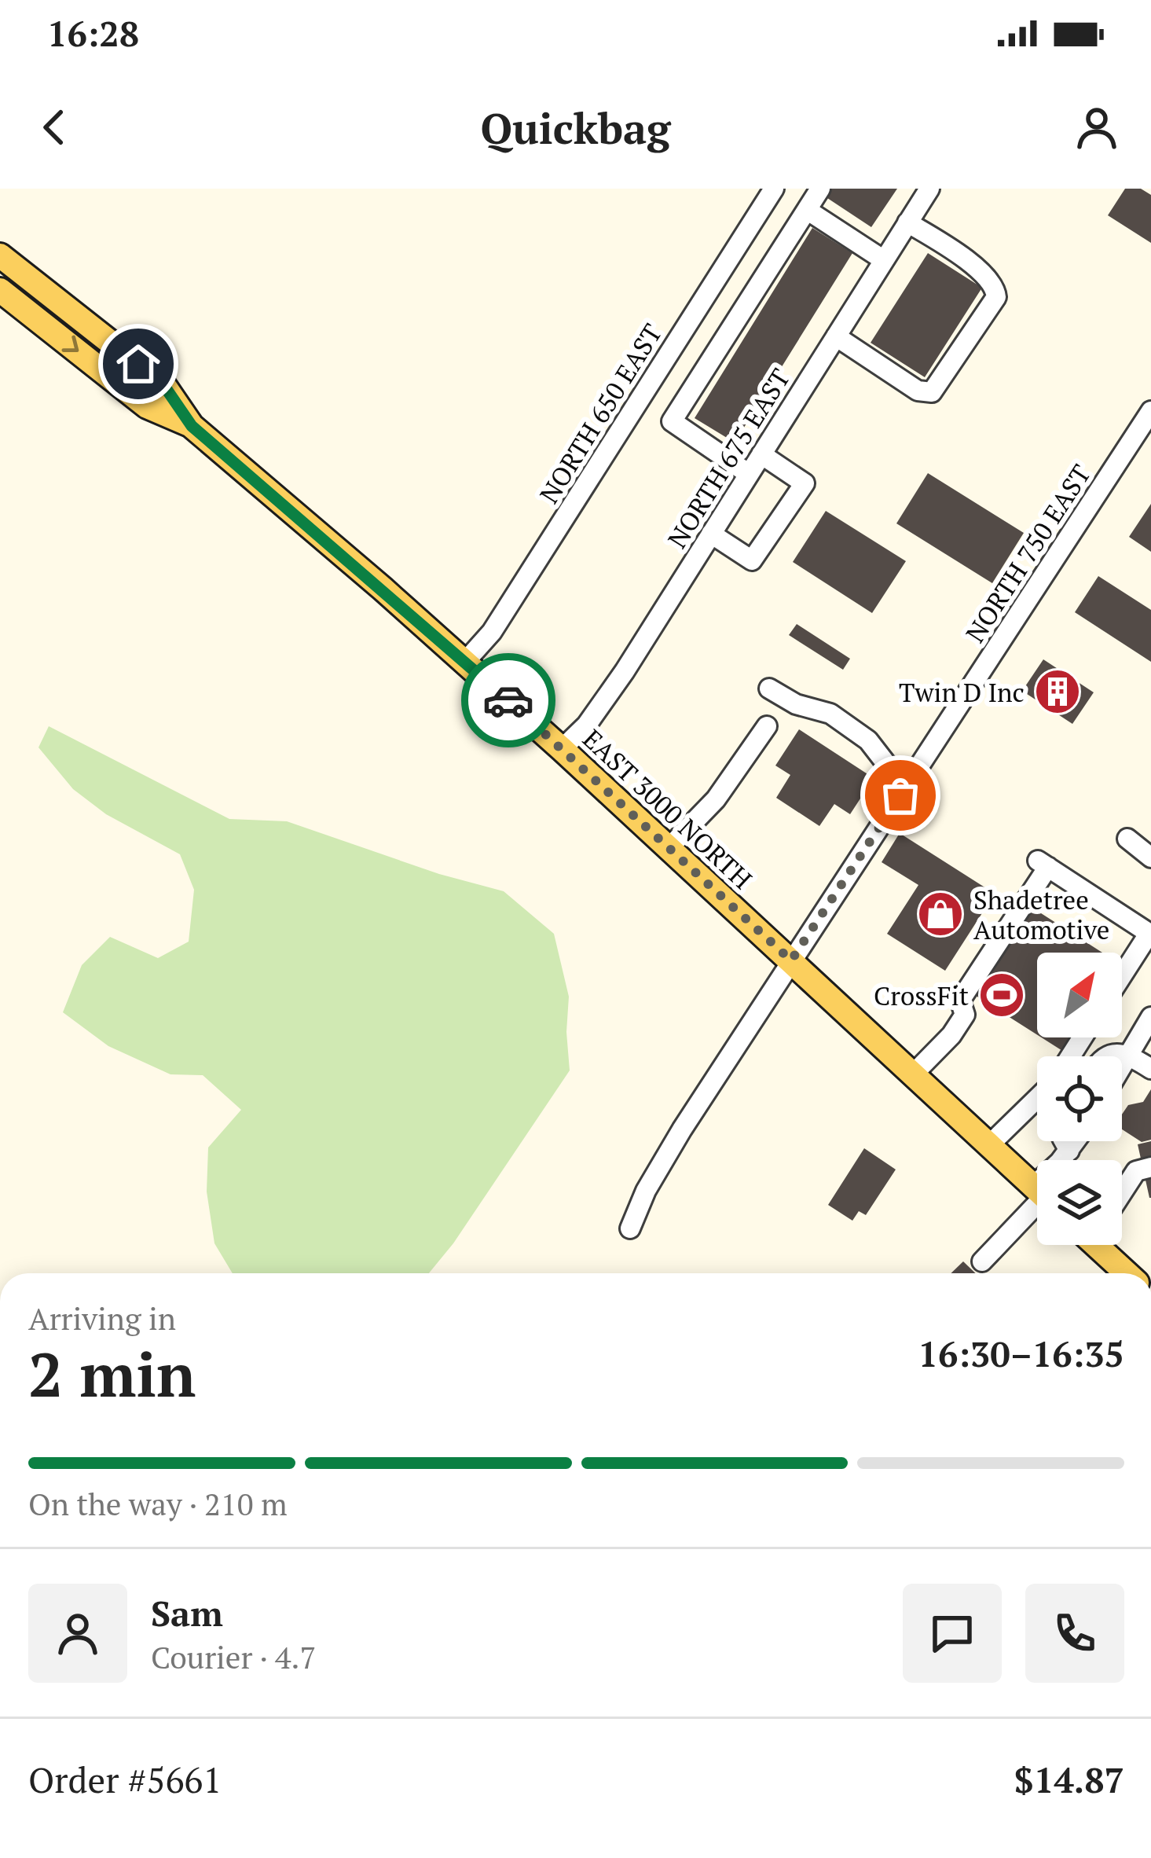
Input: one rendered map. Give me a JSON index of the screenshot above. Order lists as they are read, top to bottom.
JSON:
{
  "streets": {
    "main road": ["EAST 3000 NORTH"],
    "street": ["NORTH 650 EAST", "NORTH 675 EAST", "NORTH 750 EAST"]
  },
  "crossings": [
    ["NORTH 650 EAST", "EAST 3000 NORTH"],
    ["NORTH 675 EAST", "EAST 3000 NORTH"],
    ["NORTH 750 EAST", "EAST 3000 NORTH"]
  ],
  "places": {
    "building": ["Twin D Inc"],
    "shop": ["Shadetree Automotive"],
    "sports": ["CrossFit"]
  },
  "north": "top right",
  "page": {
    "status": "16:28",
    "header": "Quickbag",
    "heading": ["2 min", "Arriving in", "16:30–16:35"],
    "panel": [
      "Sam",
      "Courier · 4.7",
      "Order #5661",
      "$14.87"
    ],
    "bar": "On the way · 210 m"
  }
}
